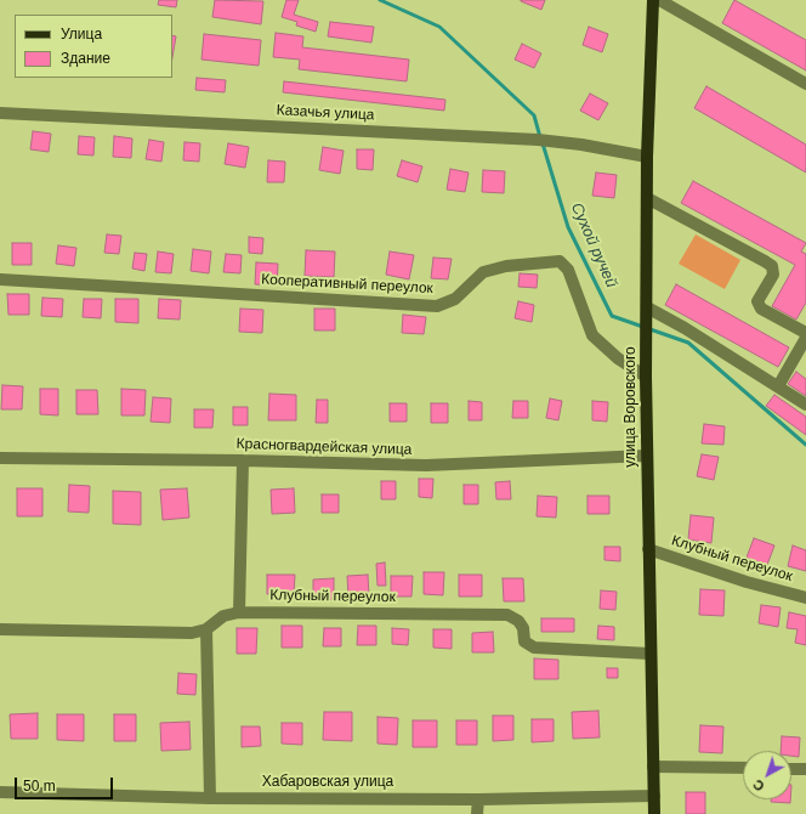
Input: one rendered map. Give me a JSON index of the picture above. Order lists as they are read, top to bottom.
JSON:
{
  "streets": {
    "main road": ["улица Воровского"],
    "street": [
      "Казачья улица",
      "Кооперативный переулок",
      "Красногвардейская улица",
      "Клубный переулок",
      "Хабаровская улица"
    ]
  },
  "crossings": [
    ["Казачья улица", "улица Воровского"],
    ["Кооперативный переулок", "улица Воровского"],
    ["улица Воровского", "Красногвардейская улица"],
    ["улица Воровского", "Клубный переулок"],
    ["улица Воровского", "Хабаровская улица"]
  ],
  "water": ["Сухой ручей"],
  "legend": ["Улица", "Здание"],
  "scale_bar": "50 m",
  "north": "bottom left"
}
